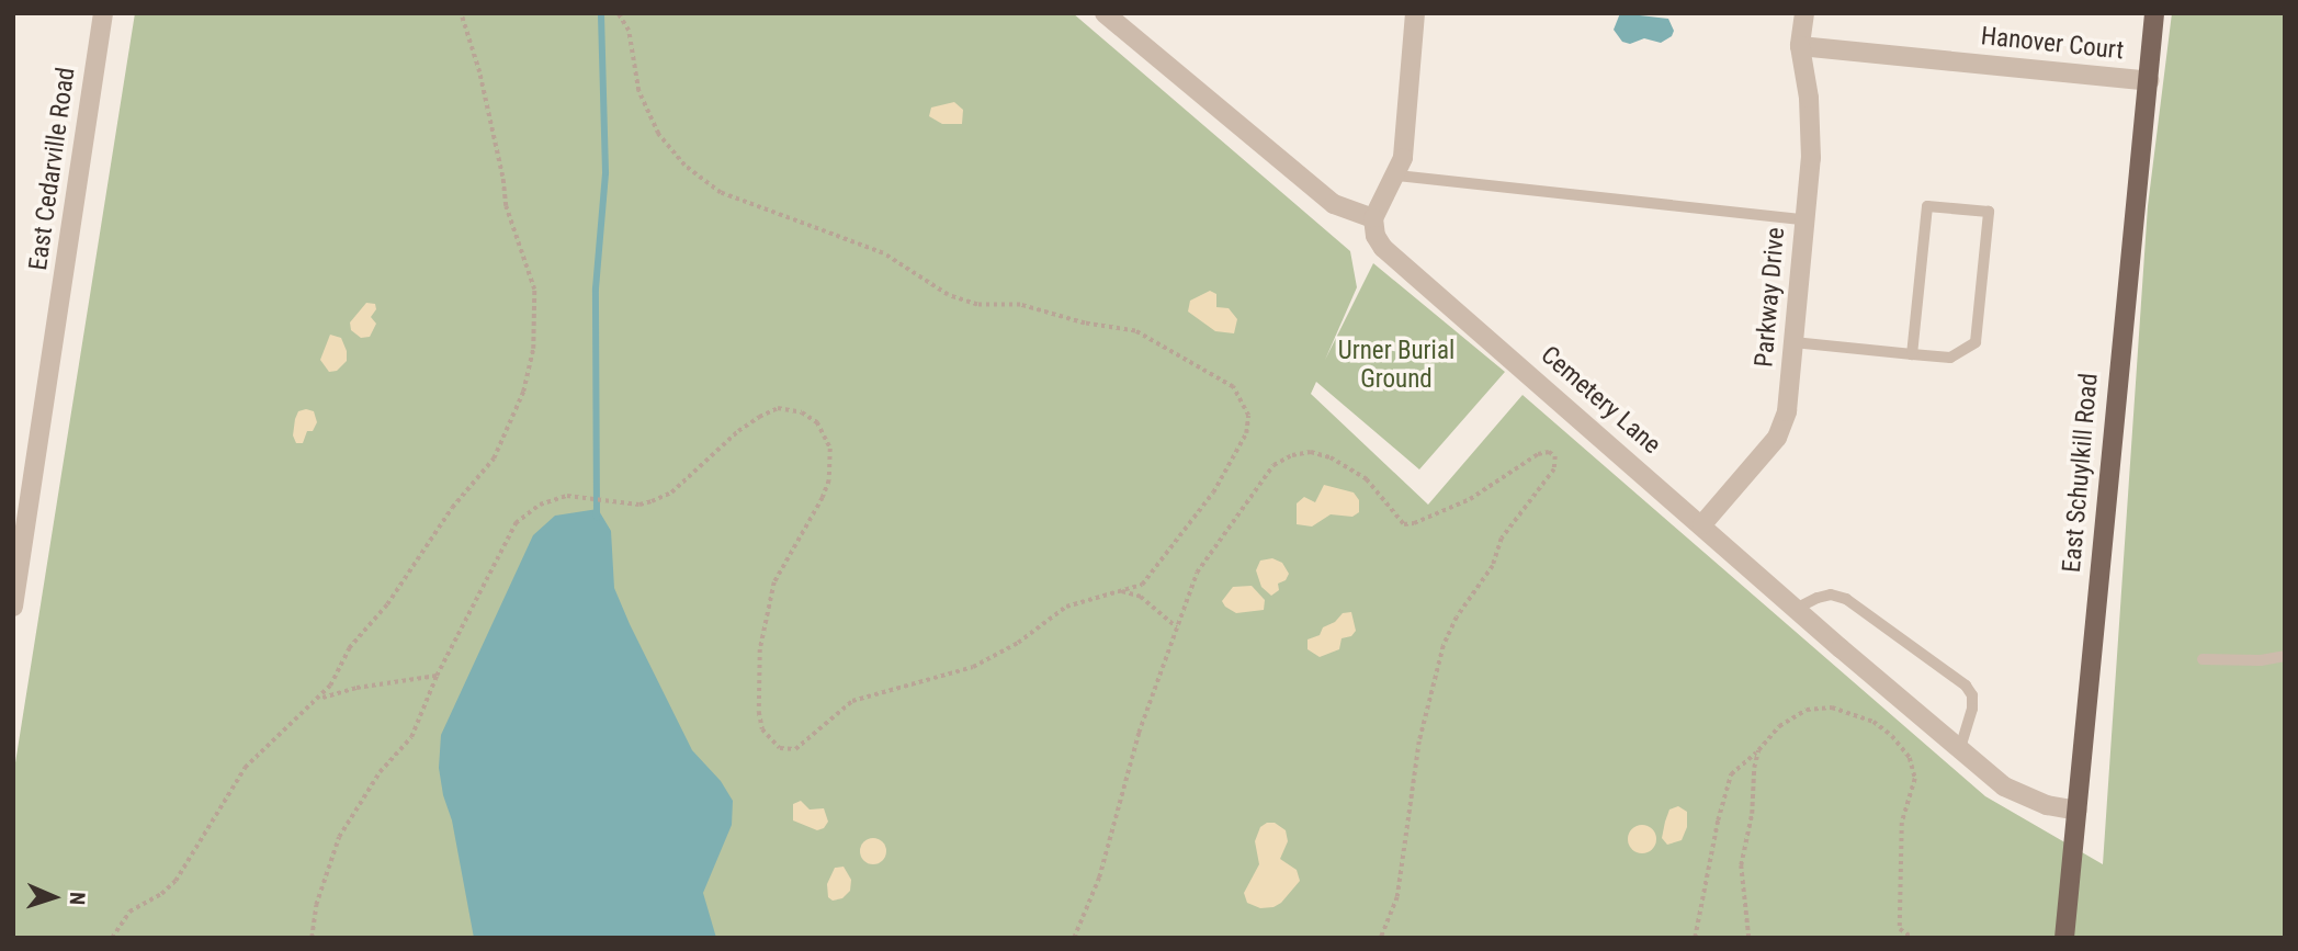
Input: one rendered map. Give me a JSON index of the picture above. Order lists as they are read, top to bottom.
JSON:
{
  "streets": {
    "main road": ["East Schuylkill Road"],
    "street": [
      "Hanover Court",
      "East Cedarville Road",
      "Parkway Drive",
      "Cemetery Lane"
    ]
  },
  "crossings": [
    ["Hanover Court", "Parkway Drive"],
    ["Hanover Court", "East Schuylkill Road"],
    ["Parkway Drive", "Cemetery Lane"],
    ["Cemetery Lane", "East Schuylkill Road"]
  ],
  "parks": ["Urner Burial Ground"],
  "north": "right"
}
